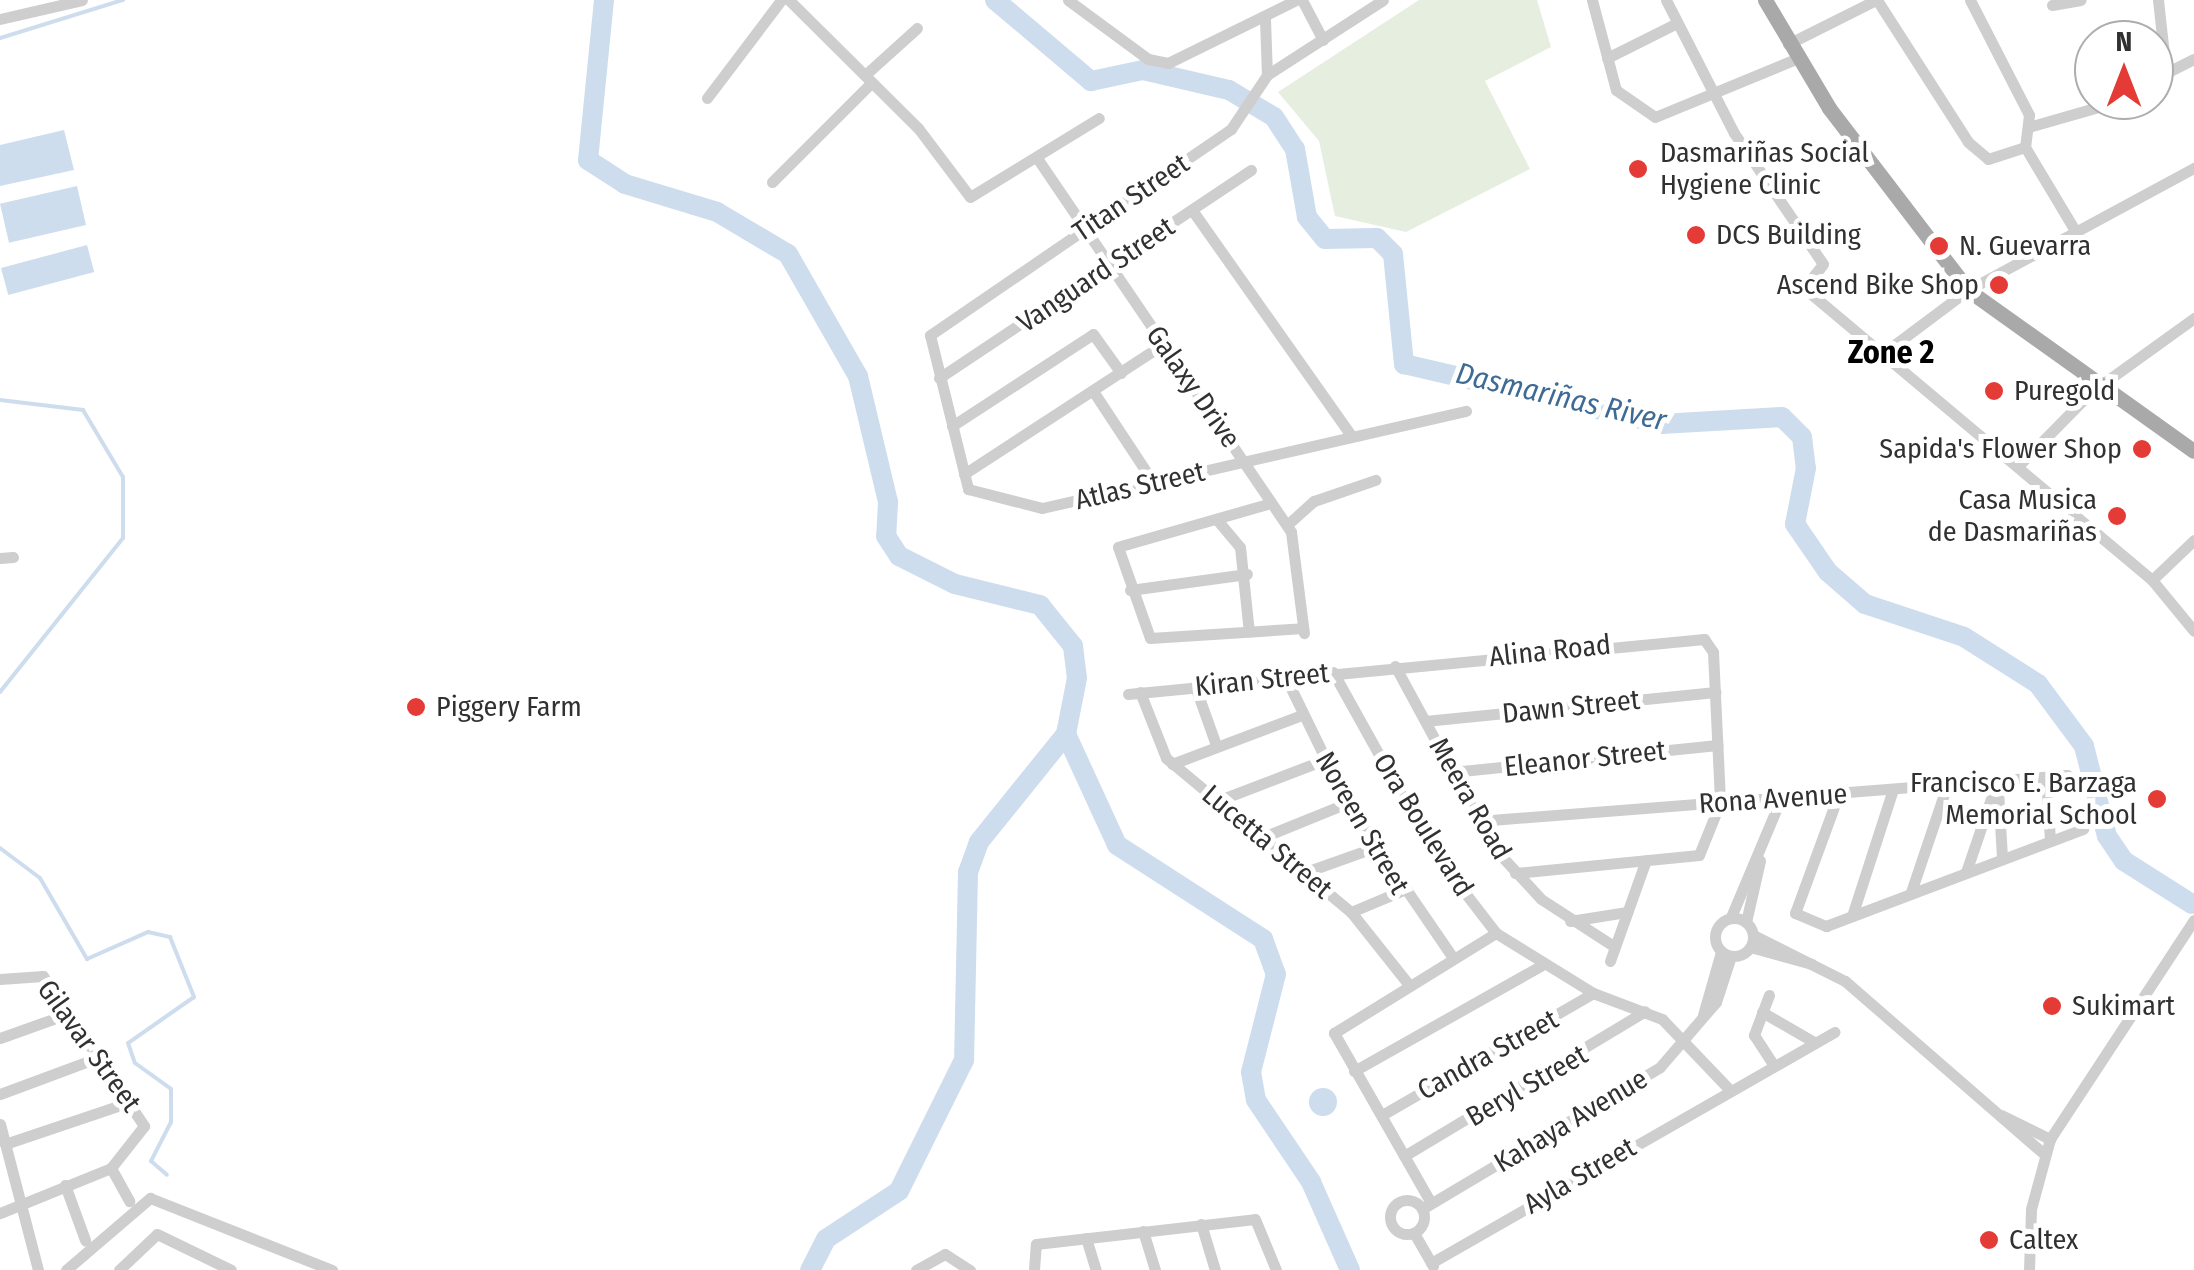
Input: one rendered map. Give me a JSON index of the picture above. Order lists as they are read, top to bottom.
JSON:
{
  "streets": {
    "street": [
      "Titan Street",
      "Vanguard Street",
      "Galaxy Drive",
      "Atlas Street",
      "Alina Road",
      "Kiran Street",
      "Dawn Street",
      "Eleanor Street",
      "Meera Road",
      "Rona Avenue",
      "Noreen Street",
      "Ora Boulevard",
      "Lucetta Street",
      "Gilavar Street",
      "Candra Street",
      "Beryl Street",
      "Kahaya Avenue",
      "Ayla Street"
    ]
  },
  "crossings": [
    ["Titan Street", "Vanguard Street"],
    ["Titan Street", "Galaxy Drive"],
    ["Vanguard Street", "Galaxy Drive"],
    ["Galaxy Drive", "Atlas Street"],
    ["Alina Road", "Kiran Street"],
    ["Alina Road", "Dawn Street"],
    ["Alina Road", "Meera Road"],
    ["Kiran Street", "Meera Road"],
    ["Kiran Street", "Noreen Street"],
    ["Kiran Street", "Ora Boulevard"],
    ["Kiran Street", "Lucetta Street"],
    ["Dawn Street", "Meera Road"],
    ["Eleanor Street", "Meera Road"],
    ["Meera Road", "Rona Avenue"],
    ["Ora Boulevard", "Candra Street"],
    ["Ora Boulevard", "Beryl Street"],
    ["Ora Boulevard", "Kahaya Avenue"],
    ["Ora Boulevard", "Ayla Street"]
  ],
  "districts": ["Zone 2"],
  "water": ["Dasmariñas River"],
  "places": [
    "Dasmariñas Social Hygiene Clinic",
    "DCS Building",
    "N. Guevarra",
    "Ascend Bike Shop",
    "Puregold",
    "Sapida's Flower Shop",
    "Casa Musica de Dasmariñas",
    "Piggery Farm",
    "Francisco E. Barzaga Memorial School",
    "Sukimart",
    "Caltex"
  ],
  "north": "top"
}
